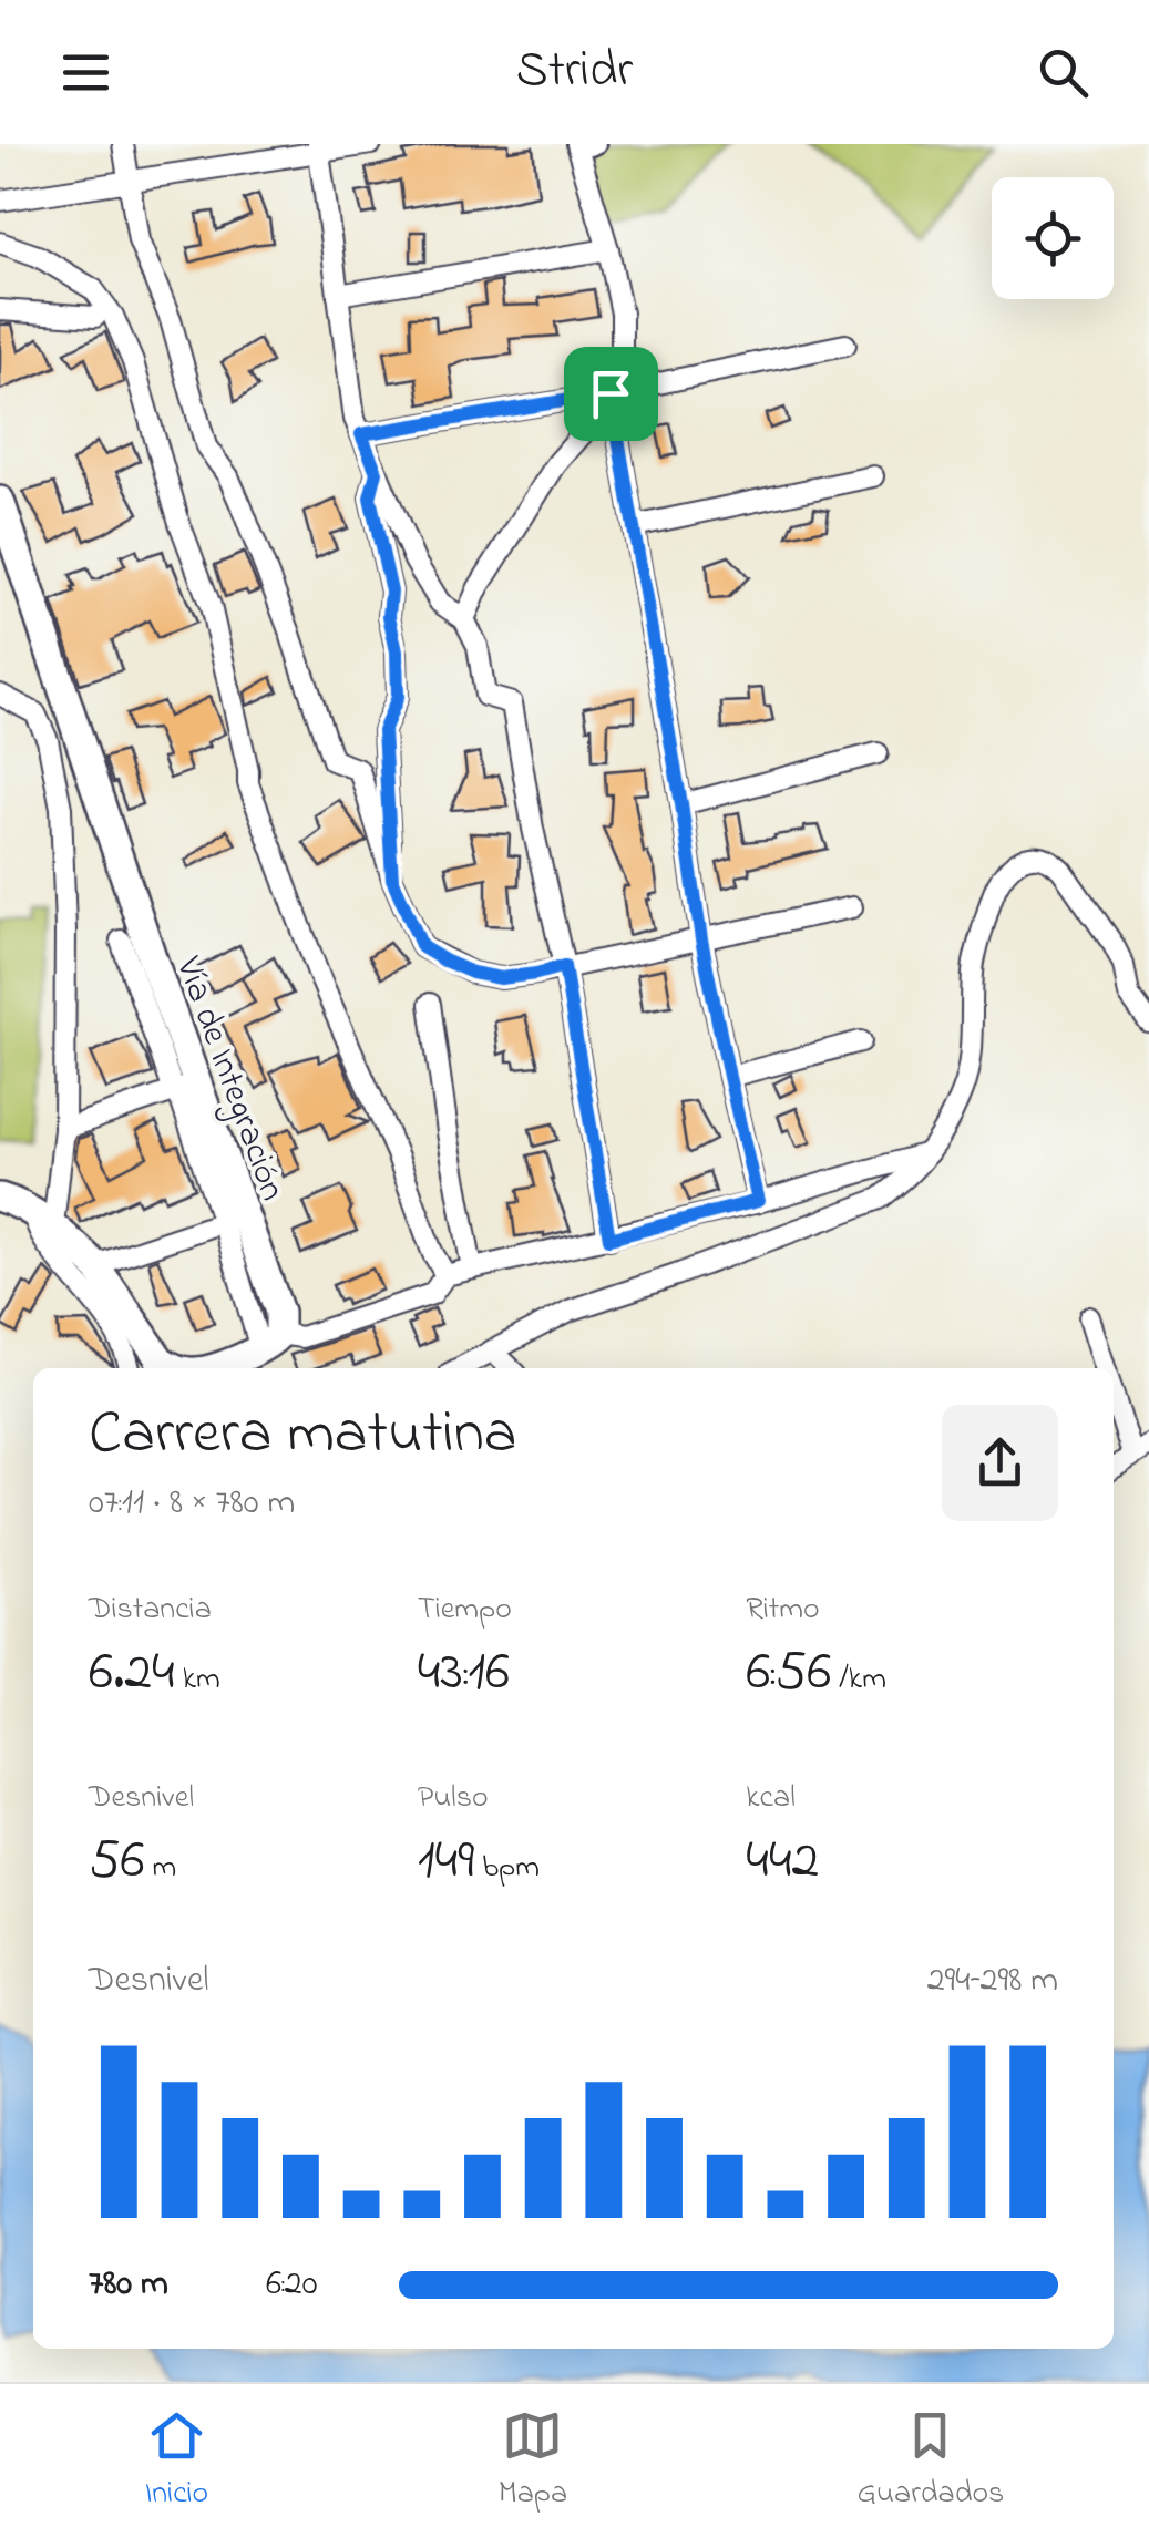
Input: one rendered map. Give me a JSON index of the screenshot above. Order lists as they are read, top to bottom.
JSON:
{
  "streets": {
    "main road": ["Vía de Integración"]
  },
  "page": {
    "header": "Stridr",
    "heading": ["Carrera matutina", "07:11 · 8 × 780 m"],
    "stats": [
      ["Distancia", "6.24 km"],
      ["Tiempo", "43:16"],
      ["Ritmo", "6:56 /km"],
      ["Desnivel", "56 m"],
      ["Pulso", "149 bpm"],
      ["kcal", "442"]
    ],
    "chart": ["Desnivel", "294–298 m"],
    "list": [
      {
        "name": "780 m",
        "note": "6:20"
      }
    ],
    "tabs": ["Inicio", "Mapa", "Guardados"]
  }
}
